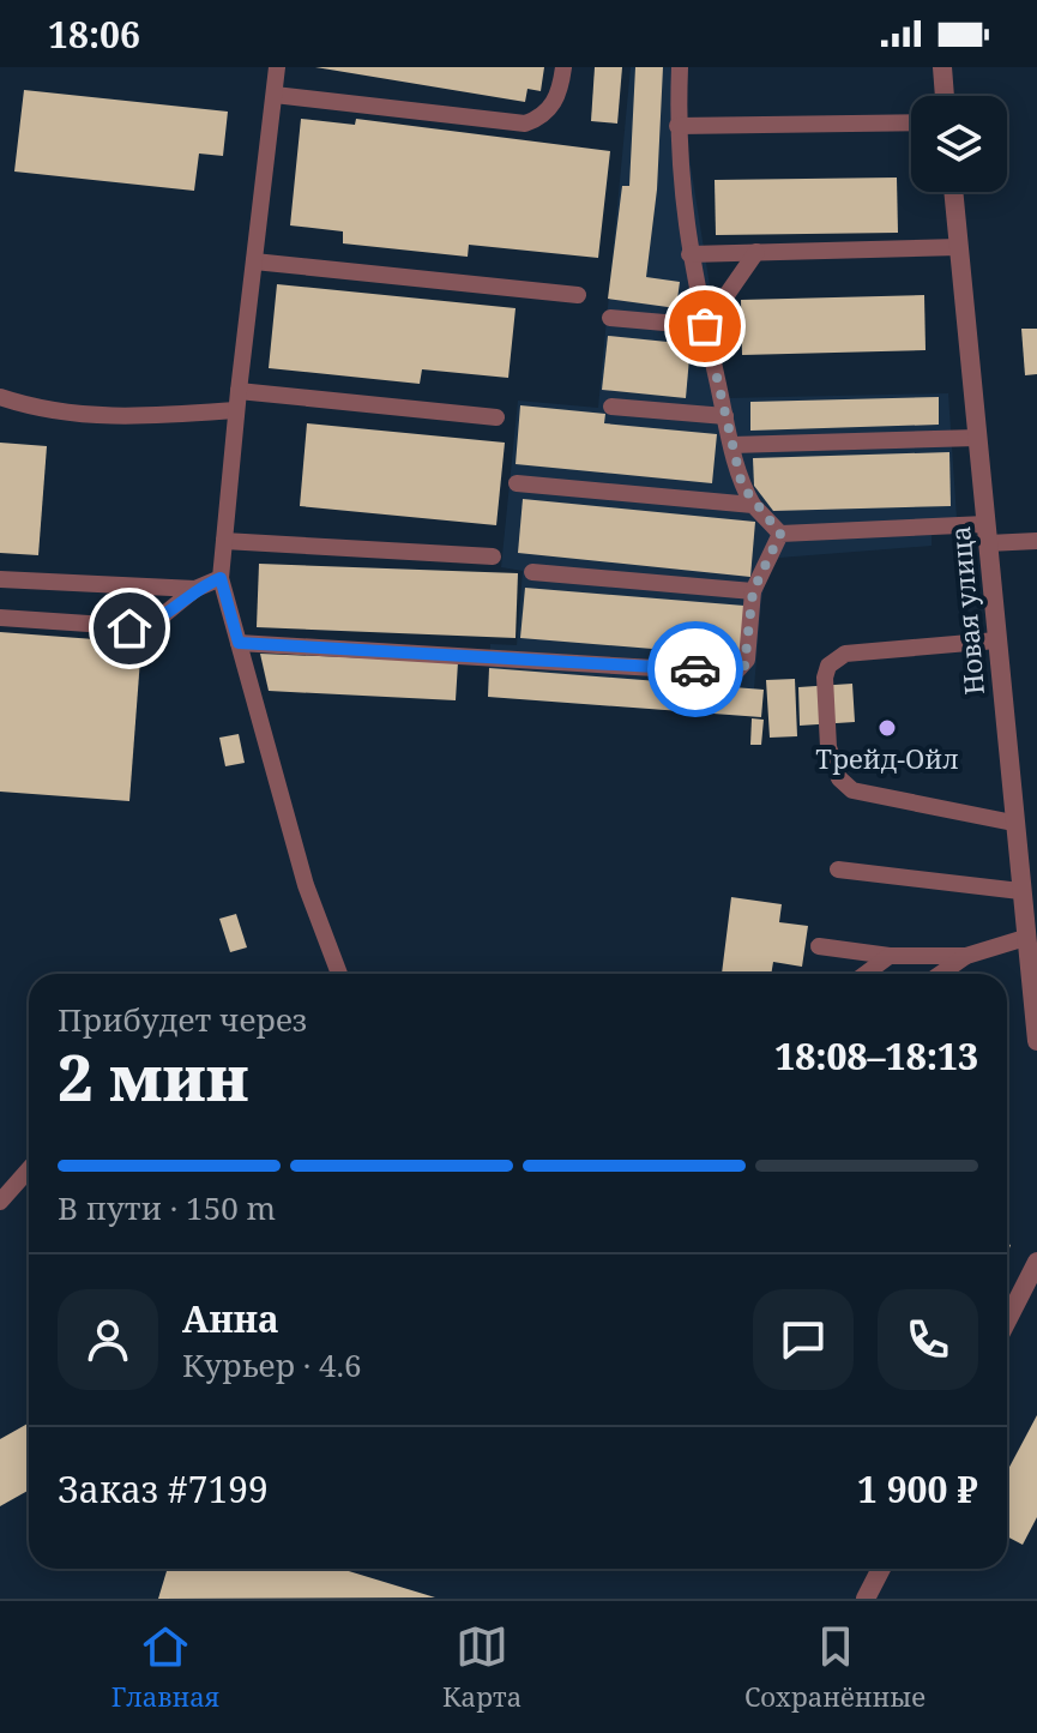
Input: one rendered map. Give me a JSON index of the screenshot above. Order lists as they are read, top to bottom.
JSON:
{
  "streets": {
    "street": ["Новая улица"]
  },
  "places": ["Трейд-Ойл"],
  "page": {
    "status": "18:06",
    "heading": ["2 мин", "Прибудет через", "18:08–18:13"],
    "panel": [
      "Анна",
      "Курьер · 4.6",
      "Заказ #7199",
      "1 900 ₽"
    ],
    "bar": "В пути · 150 m",
    "tabs": ["Главная", "Карта", "Сохранённые"]
  }
}
